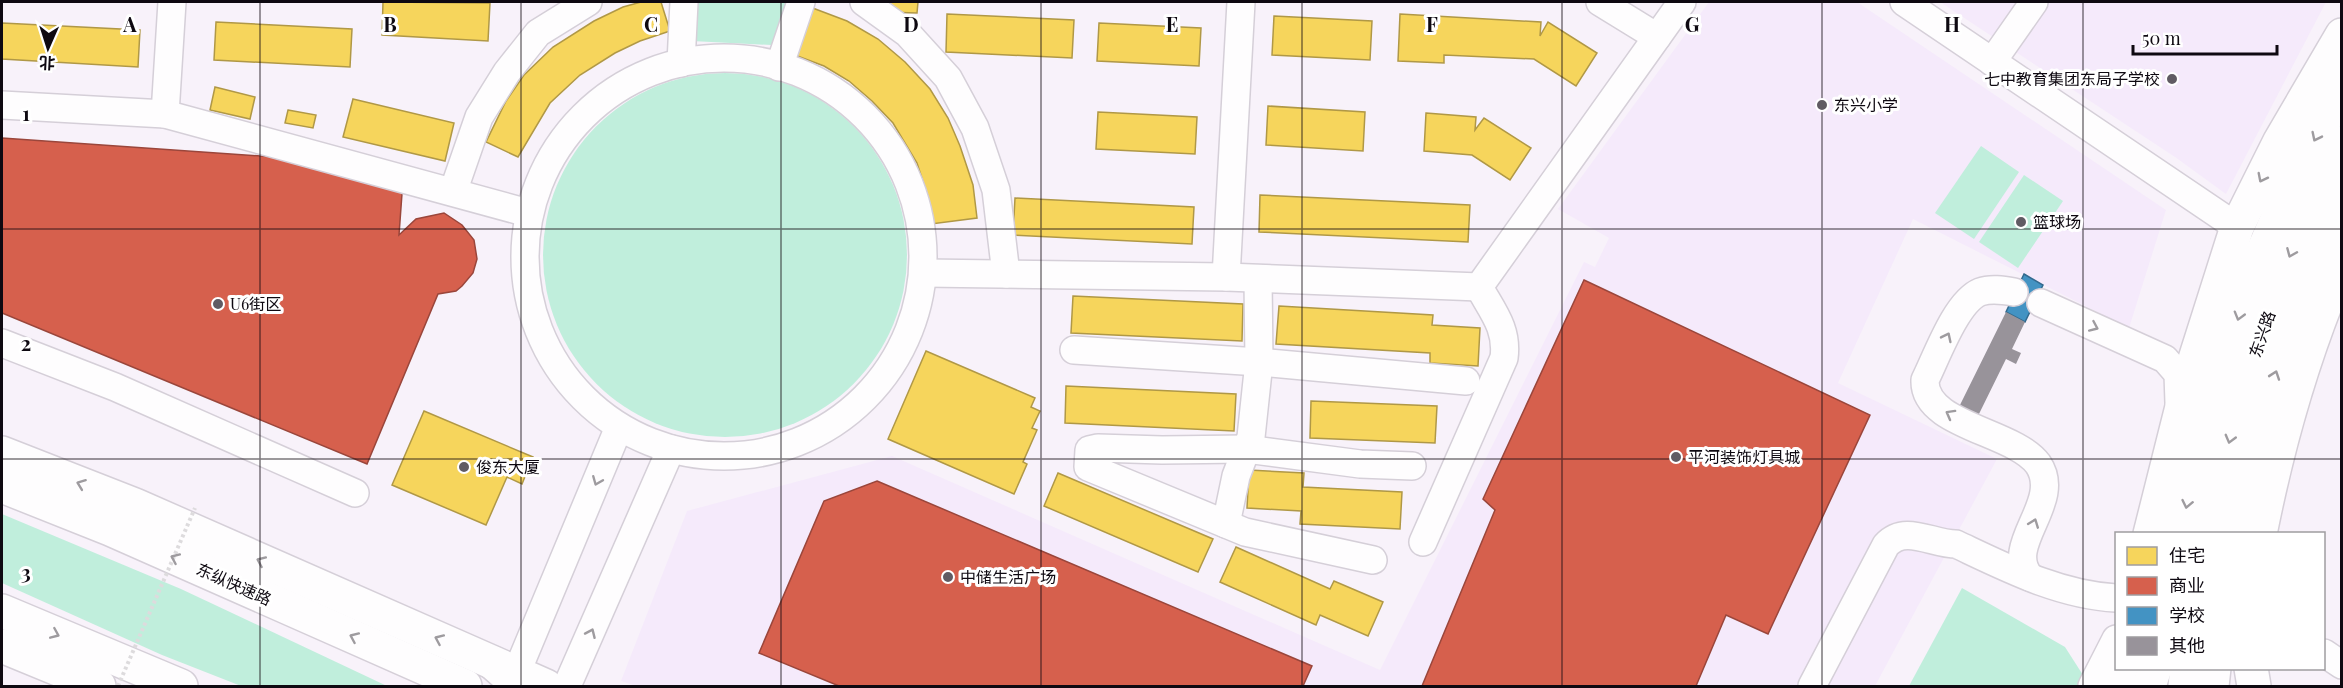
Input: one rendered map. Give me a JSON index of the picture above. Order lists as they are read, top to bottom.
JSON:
{
  "streets": {
    "main road": ["东兴路", "东纵快速路"]
  },
  "places": [
    "七中教育集团东局子学校",
    "东兴小学",
    "篮球场",
    "U6街区",
    "平河装饰灯具城",
    "俊东大厦",
    "中储生活广场"
  ],
  "legend": [
    "住宅",
    "商业",
    "学校",
    "其他"
  ],
  "scale_bar": "50 m",
  "north": "bottom",
  "grid": {
    "columns": [
      "A",
      "B",
      "C",
      "D",
      "E",
      "F",
      "G",
      "H"
    ],
    "rows": ["1", "2", "3"]
  }
}
